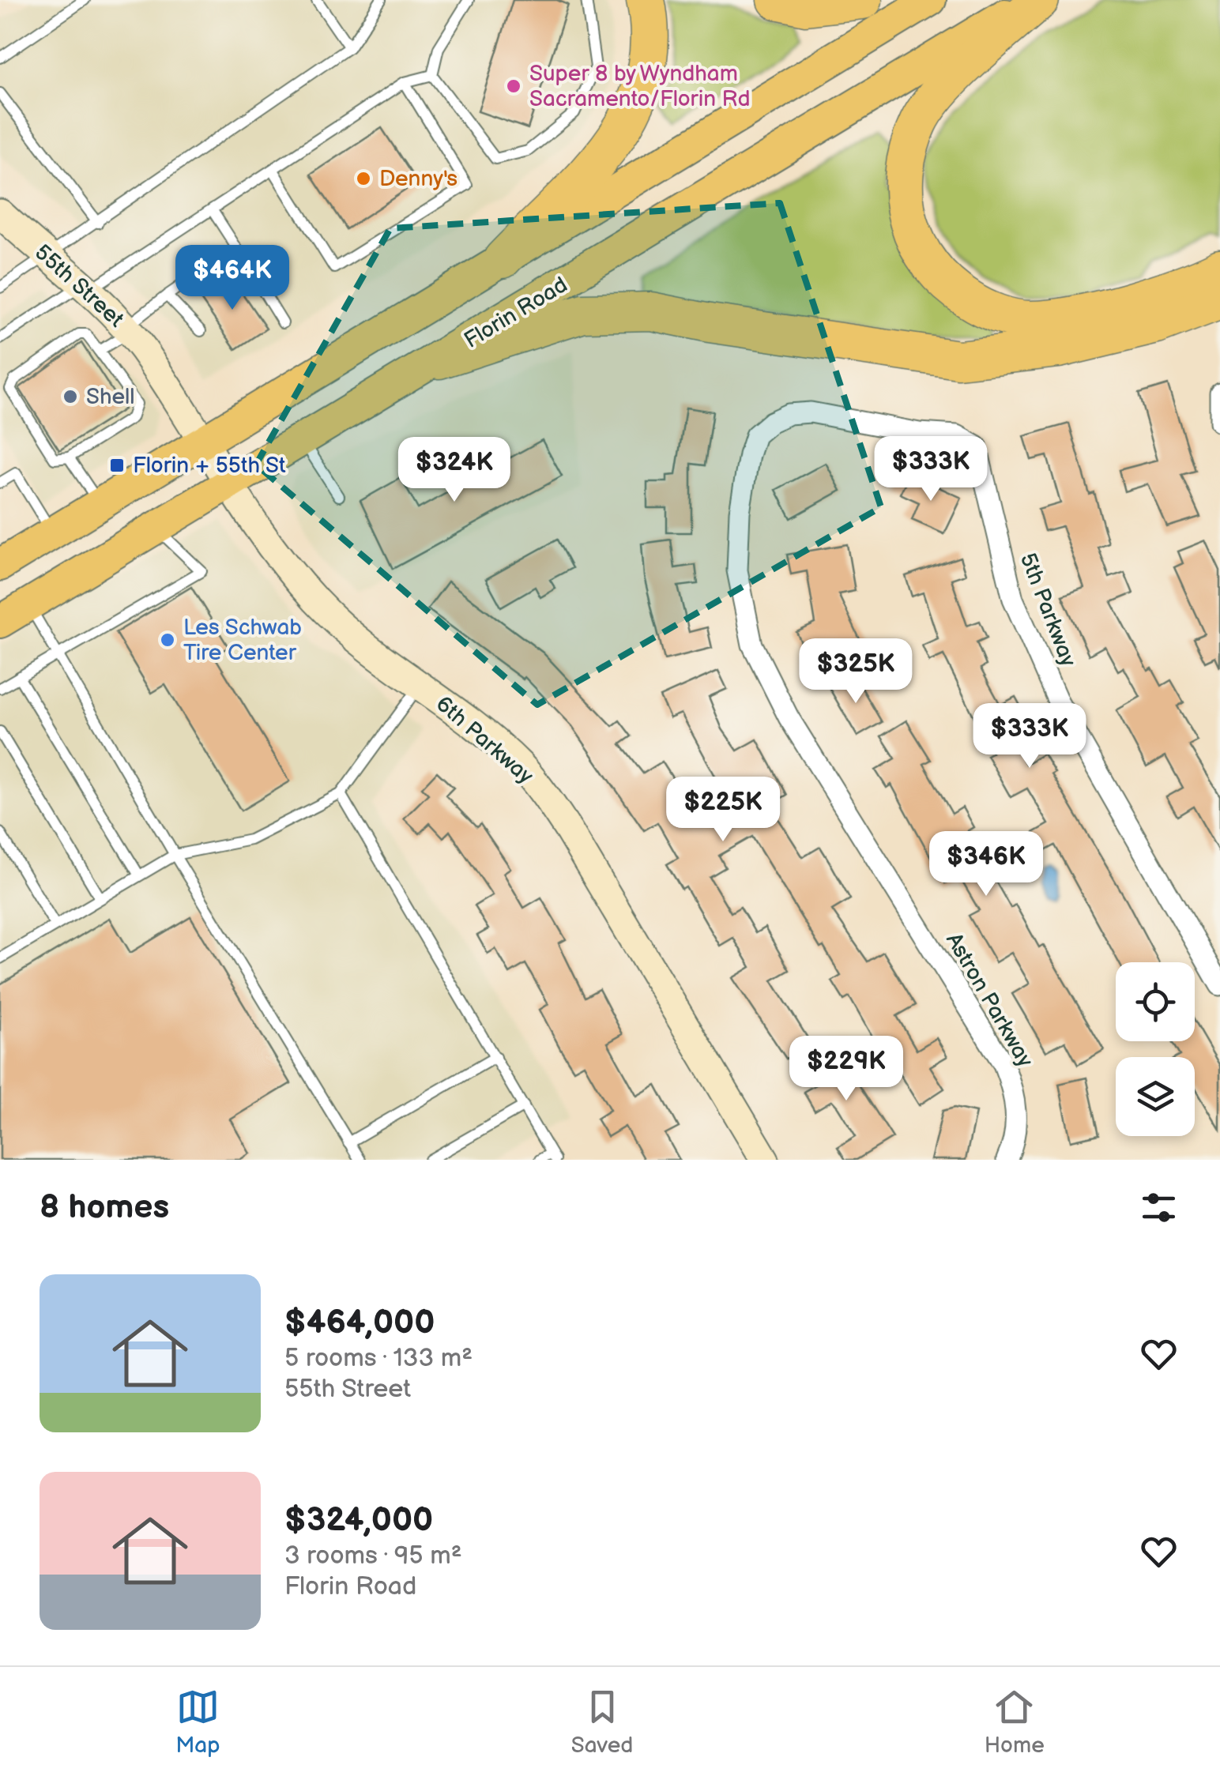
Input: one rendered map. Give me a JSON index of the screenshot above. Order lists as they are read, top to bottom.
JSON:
{
  "streets": {
    "main road": ["Florin Road"],
    "street": [
      "55th Street",
      "5th Parkway",
      "6th Parkway",
      "Astron Parkway"
    ]
  },
  "crossings": [
    ["55th Street", "6th Parkway"],
    ["Florin Road", "6th Parkway"],
    ["5th Parkway", "Astron Parkway"]
  ],
  "places": {
    "other": [
      "Super 8 by Wyndham Sacramento/Florin Rd",
      "Denny's",
      "Shell",
      "Les Schwab Tire Center"
    ],
    "transit": ["Florin + 55th St"]
  },
  "page": {
    "price": [
      "$464K",
      "$333K",
      "$324K",
      "$325K",
      "$333K",
      "$225K",
      "$346K",
      "$229K"
    ],
    "heading": "8 homes",
    "list": [
      {
        "name": "$464,000",
        "note": "5 rooms · 133 m² · 55th Street"
      },
      {
        "name": "$324,000",
        "note": "3 rooms · 95 m² · Florin Road"
      }
    ],
    "tabs": ["Map", "Saved", "Home"]
  }
}
